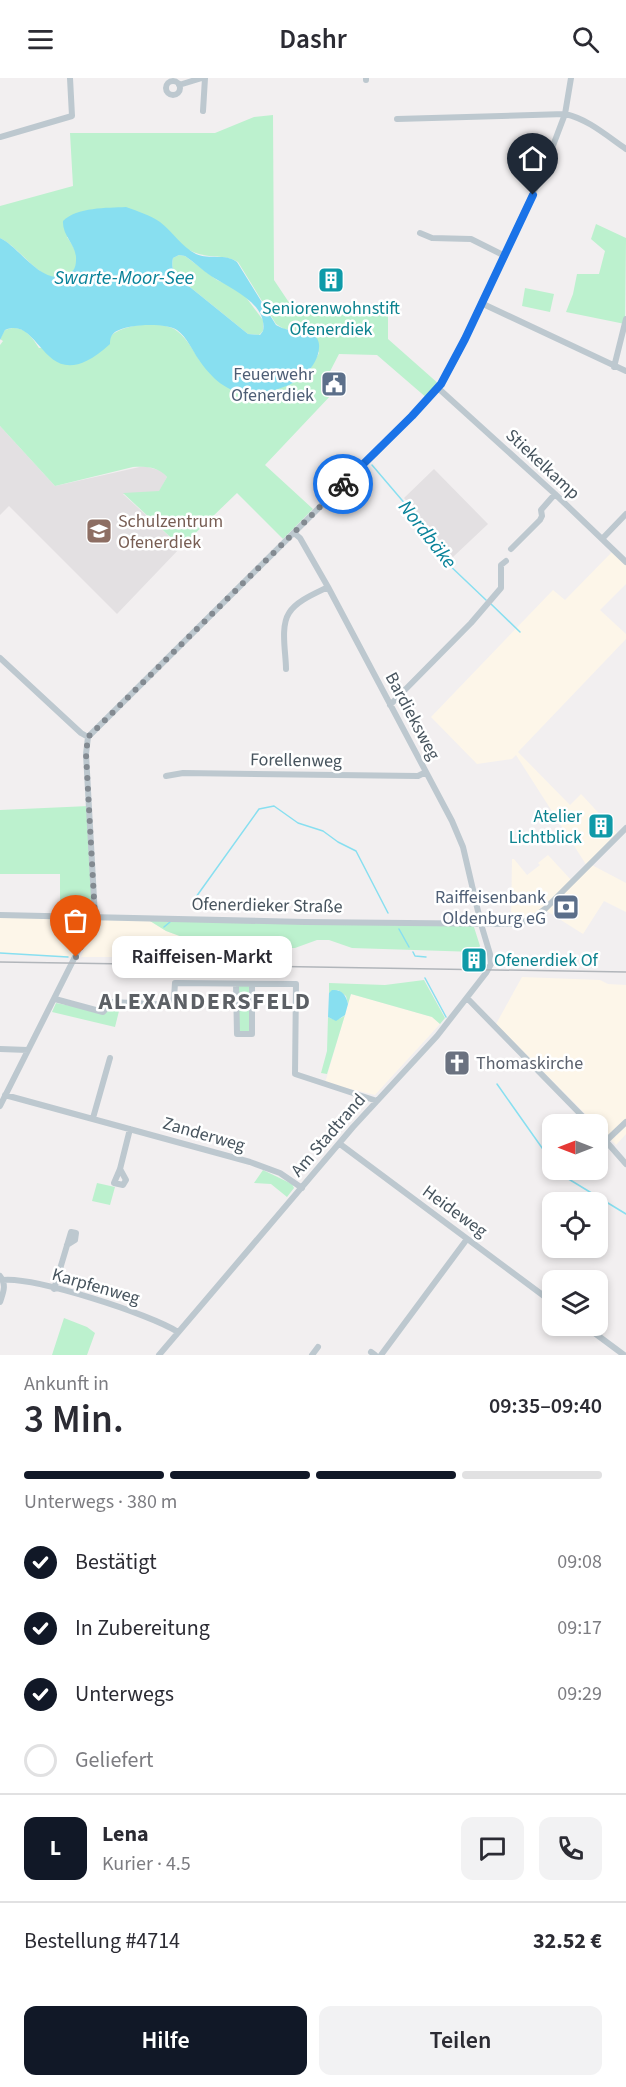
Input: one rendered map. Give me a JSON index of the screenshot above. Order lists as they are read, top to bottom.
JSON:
{
  "streets": {
    "street": [
      "Stiekelkamp",
      "Bardieksweg",
      "Forellenweg",
      "Ofenerdieker Straße",
      "Zanderweg",
      "Am Stadtrand",
      "Heideweg",
      "Karpfenweg"
    ]
  },
  "crossings": [
    ["Bardieksweg", "Forellenweg"],
    ["Bardieksweg", "Ofenerdieker Straße"],
    ["Bardieksweg", "Am Stadtrand"],
    ["Ofenerdieker Straße", "Am Stadtrand"],
    ["Zanderweg", "Am Stadtrand"],
    ["Am Stadtrand", "Heideweg"],
    ["Am Stadtrand", "Karpfenweg"]
  ],
  "districts": ["ALEXANDERSFELD"],
  "water": ["Swarte-Moor-See", "Nordbäke"],
  "places": {
    "building": ["Seniorenwohnstift Ofenerdiek", "Atelier Lichtblick", "Ofenerdiek Of"],
    "public building": ["Feuerwehr Ofenerdiek"],
    "school or university": ["Schulzentrum Ofenerdiek"],
    "bank": ["Raiffeisenbank Oldenburg eG"],
    "other": ["Raiffeisen-Markt"],
    "church": ["Thomaskirche"]
  },
  "north": "left",
  "page": {
    "header": "Dashr",
    "bubble": "Raiffeisen-Markt",
    "heading": ["3 Min.", "Ankunft in", "09:35–09:40"],
    "panel": [
      "Lena",
      "Kurier · 4.5",
      "Bestellung #4714",
      "32.52 €"
    ],
    "bar": "Unterwegs · 380 m",
    "list": [
      ["Bestätigt", "09:08"],
      ["In Zubereitung", "09:17"],
      ["Unterwegs", "09:29"],
      "Geliefert"
    ],
    "round": "L",
    "buttons": ["Hilfe", "Teilen"]
  }
}
